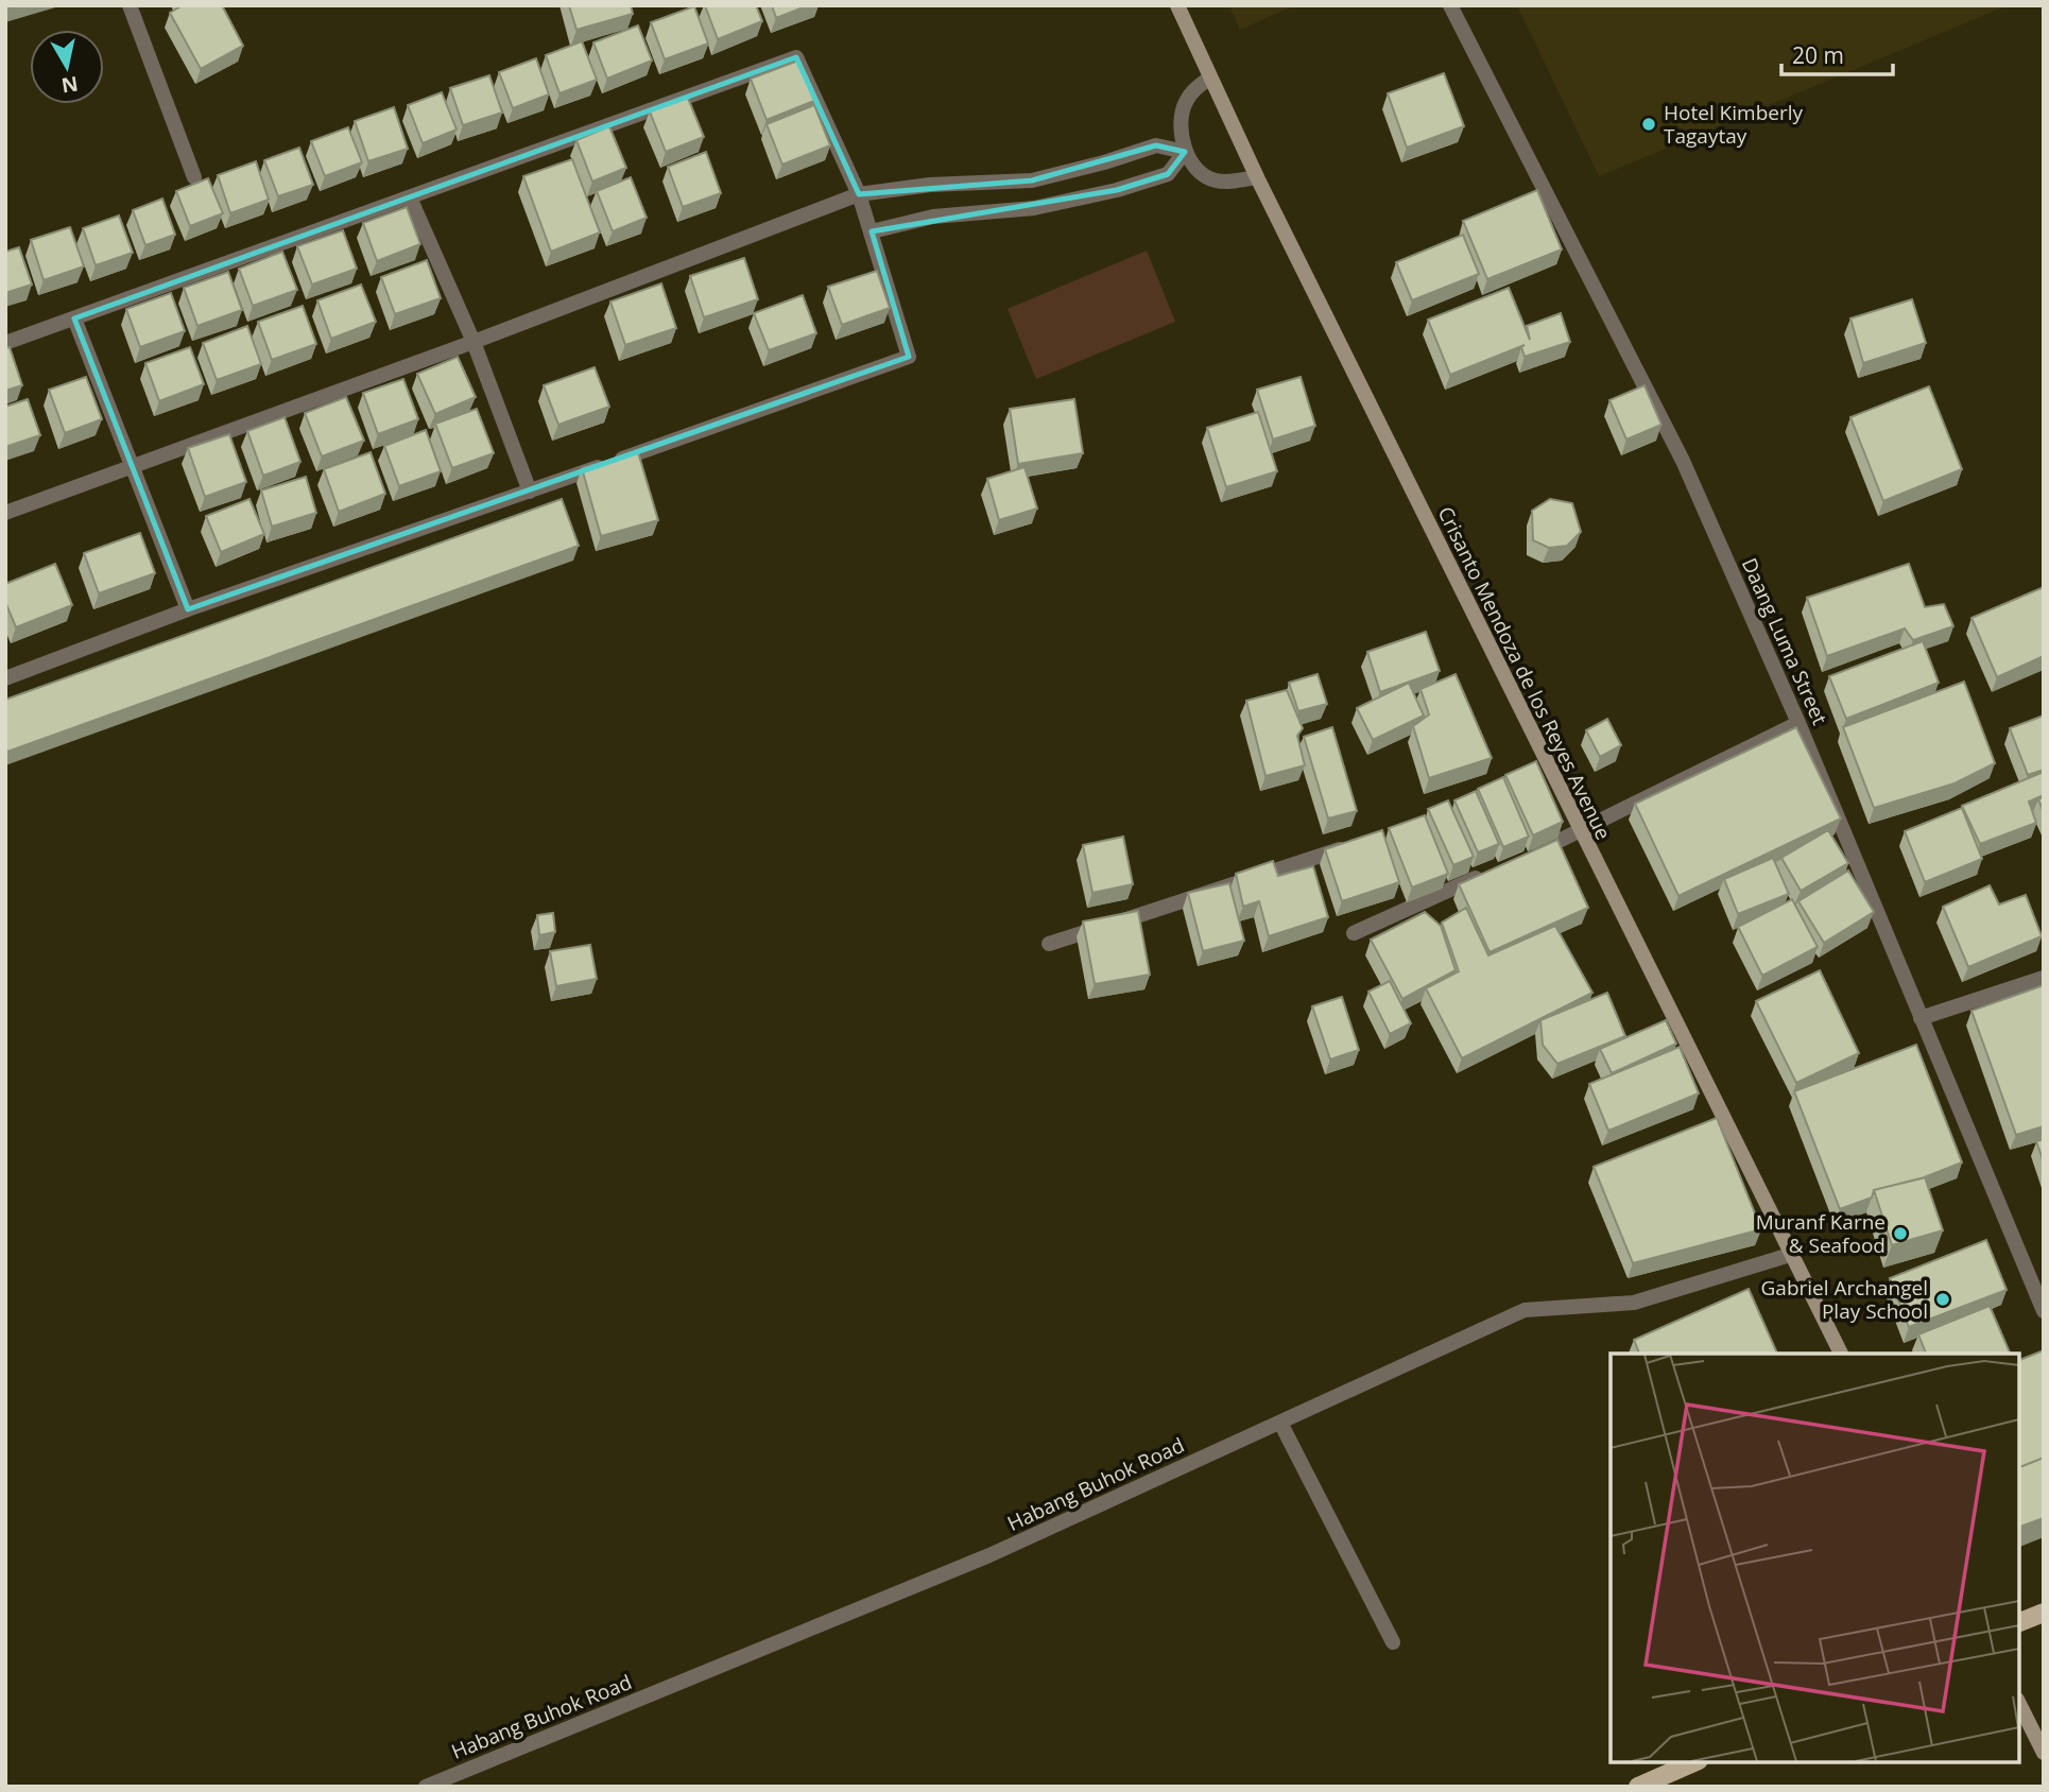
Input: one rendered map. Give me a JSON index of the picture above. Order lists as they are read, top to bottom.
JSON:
{
  "streets": {
    "main road": ["Crisanto Mendoza de los Reyes Avenue"],
    "street": ["Daang Luma Street", "Habang Buhok Road"]
  },
  "crossings": [
    ["Crisanto Mendoza de los Reyes Avenue", "Habang Buhok Road"]
  ],
  "places": ["Hotel Kimberly Tagaytay", "Muranf Karne & Seafood", "Gabriel Archangel Play School"],
  "scale_bar": "20 m",
  "north": "bottom"
}
